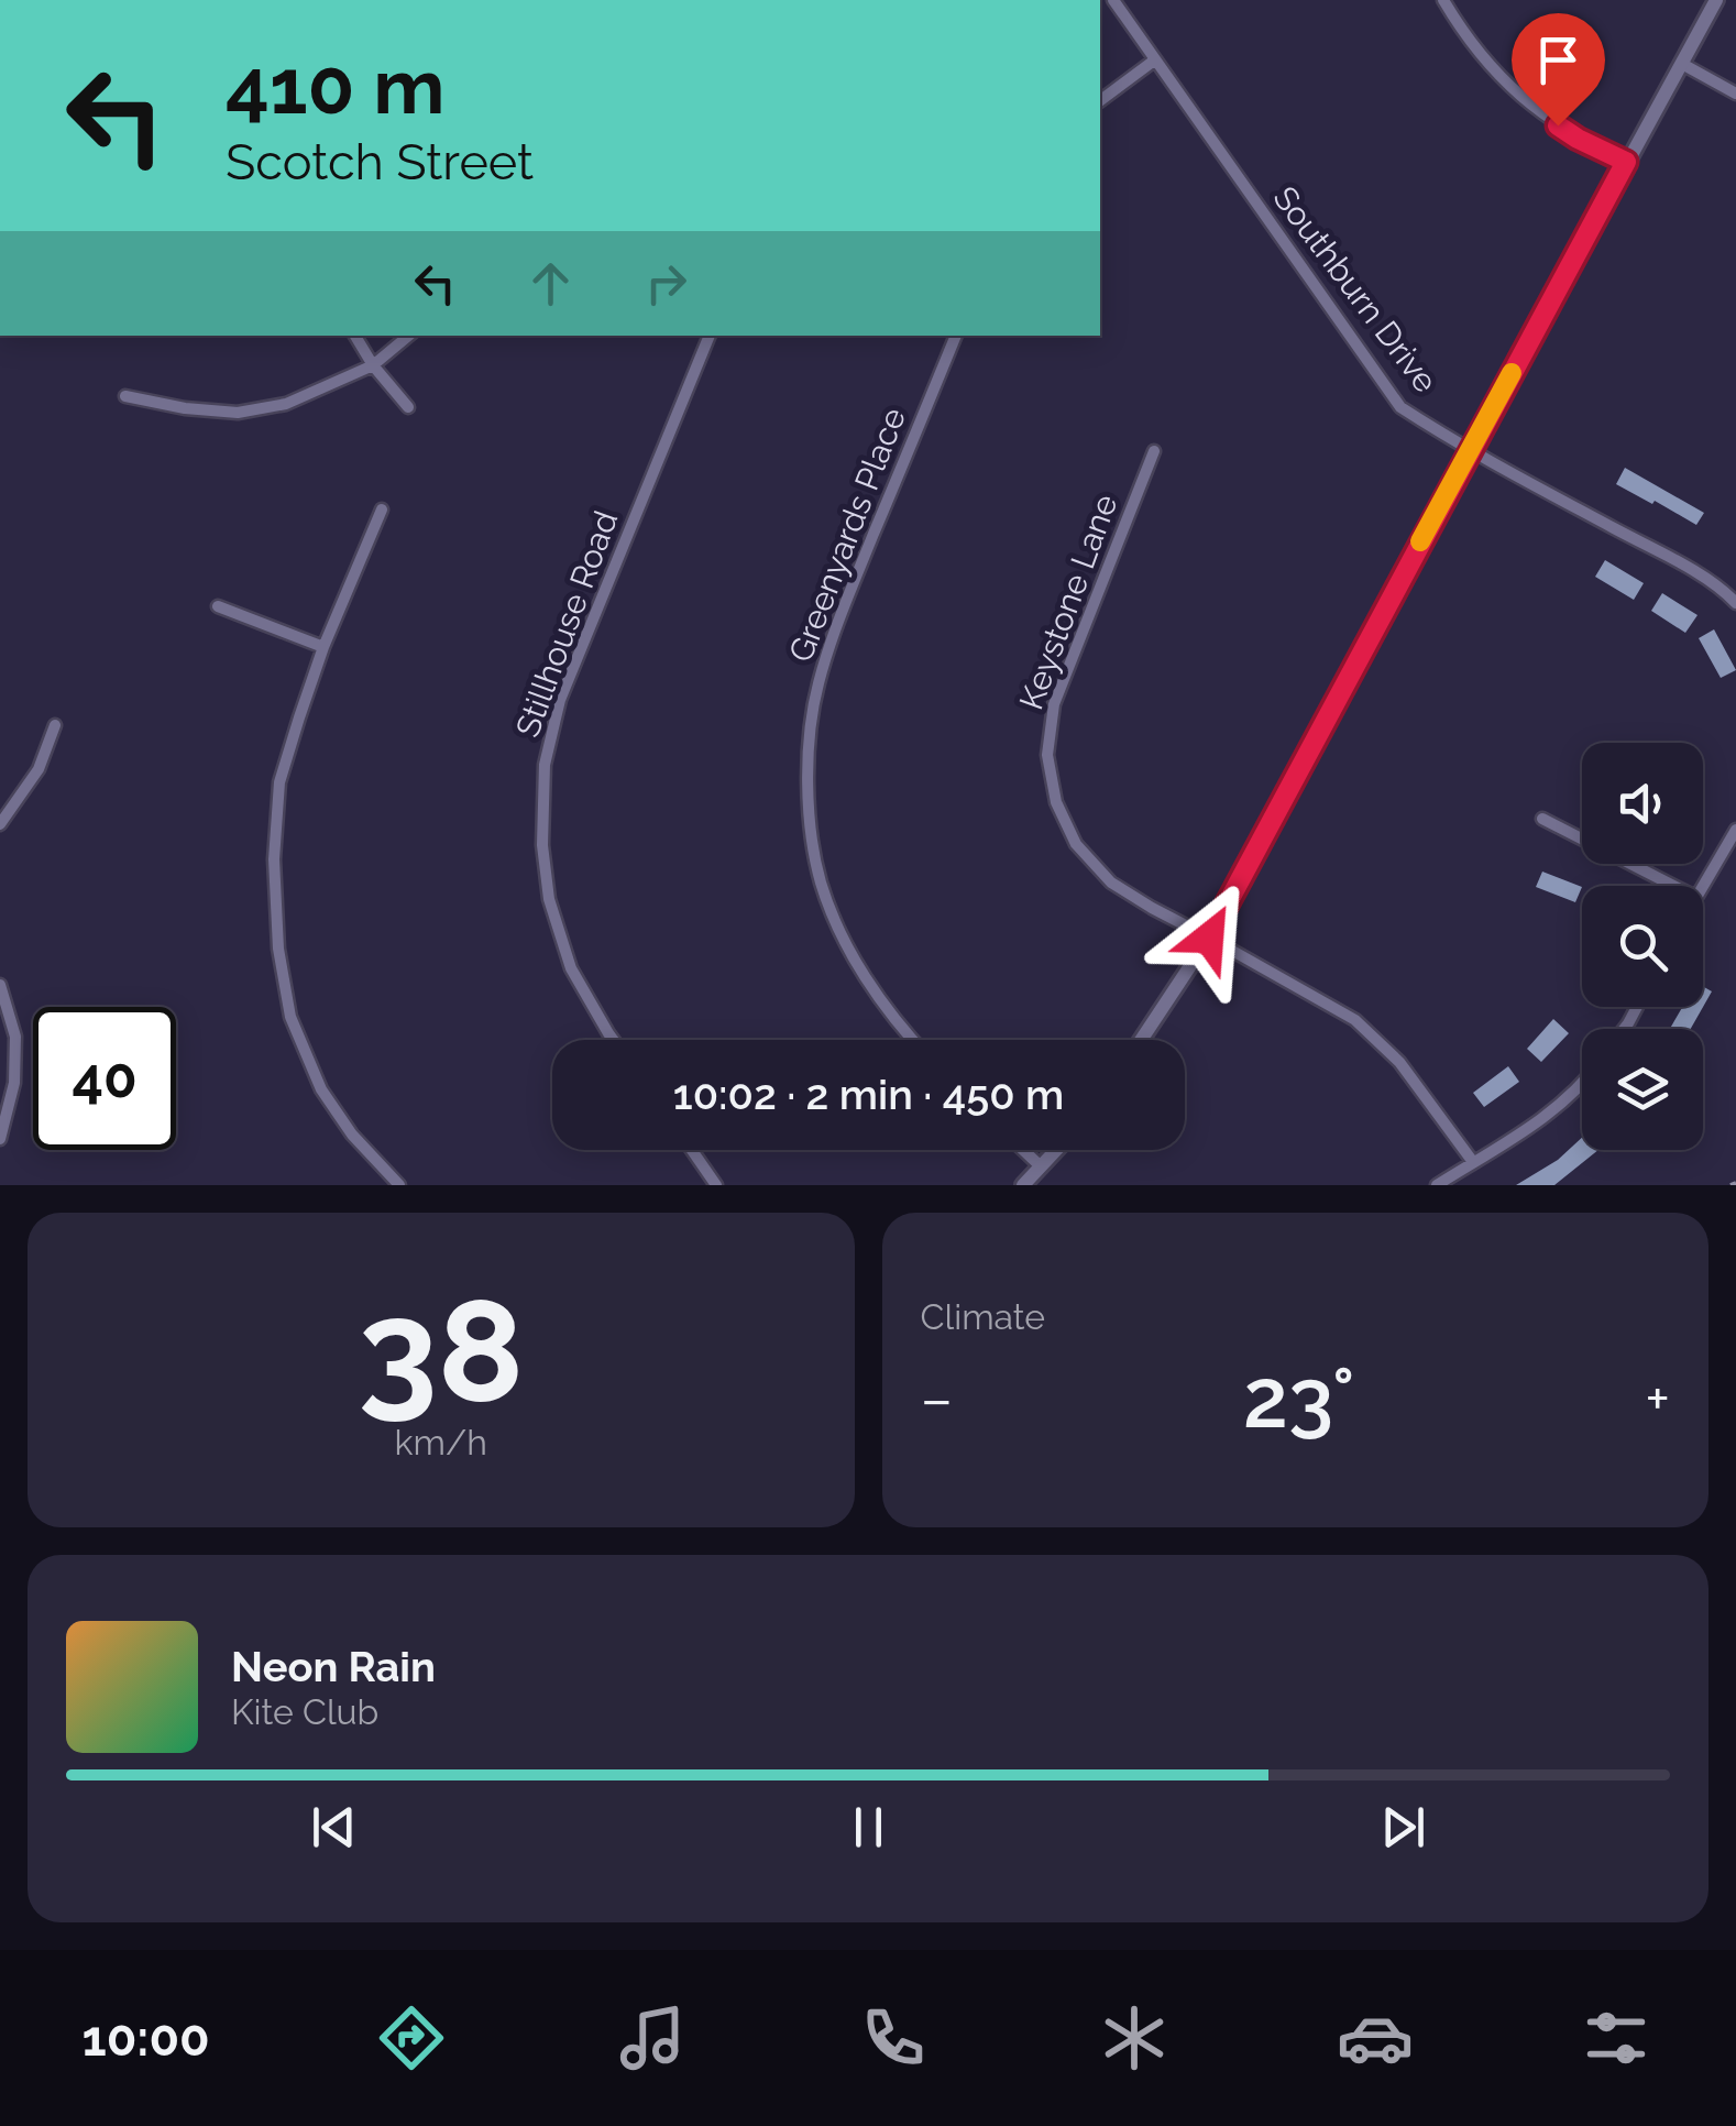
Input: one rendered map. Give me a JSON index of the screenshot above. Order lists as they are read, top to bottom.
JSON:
{
  "streets": {
    "street": [
      "Southburn Drive",
      "Greenyards Place",
      "Keystone Lane",
      "Stillhouse Road"
    ]
  },
  "page": {
    "turn": ["410 m", "Scotch Street"],
    "limit": "40",
    "trip": "10:02 · 2 min · 450 m",
    "tile": [
      ["38", "km/h"],
      "Climate"
    ],
    "heat": ["−", "23°", "+"],
    "song": ["Neon Rain", "Kite Club"],
    "tabs": "10:00"
  }
}
